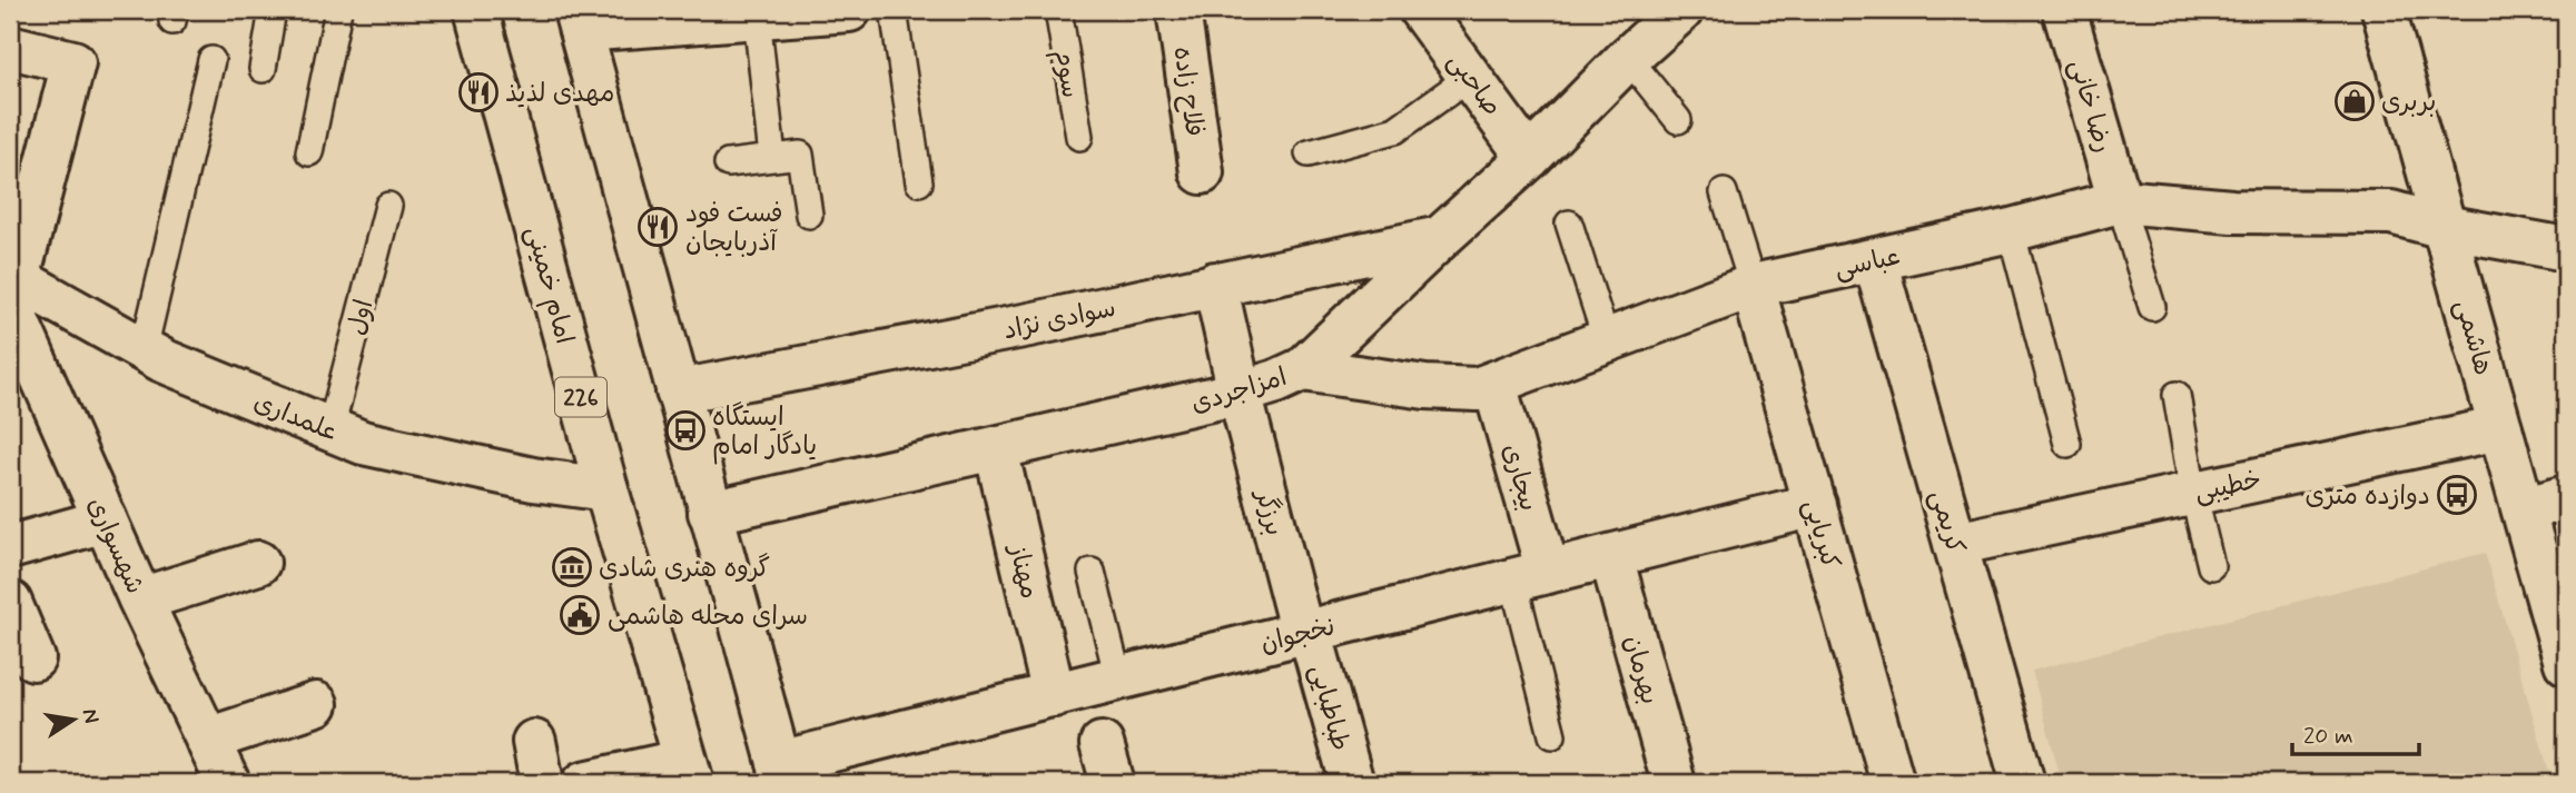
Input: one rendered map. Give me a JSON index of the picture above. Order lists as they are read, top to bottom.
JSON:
{
  "streets": {
    "street": [
      "صاحبی",
      "فلاح زاده",
      "رضا خانی",
      "عباسی",
      "امام خمینی",
      "سوادی نژاد",
      "هاشمی",
      "امزاجردی",
      "226",
      "علمداری",
      "بیجاری",
      "خطیبی",
      "برزگر",
      "کریمی",
      "کبریایی",
      "شهسواری",
      "مهناز",
      "نخجوان",
      "بهرمان",
      "طباطبایی"
    ],
    "lane": ["سوم", "اول"]
  },
  "crossings": [
    ["صاحبی", "امزاجردی"],
    ["رضا خانی", "عباسی"],
    ["عباسی", "هاشمی"],
    ["عباسی", "امزاجردی"],
    ["عباسی", "بیجاری"],
    ["عباسی", "کریمی"],
    ["عباسی", "کبریایی"],
    ["امام خمینی", "علمداری"],
    ["اول", "علمداری"],
    ["سوادی نژاد", "امزاجردی"],
    ["هاشمی", "خطیبی"],
    ["امزاجردی", "برزگر"],
    ["امزاجردی", "مهناز"],
    ["علمداری", "شهسواری"],
    ["بیجاری", "نخجوان"],
    ["خطیبی", "کریمی"],
    ["برزگر", "نخجوان"],
    ["برزگر", "طباطبایی"],
    ["کبریایی", "نخجوان"],
    ["مهناز", "نخجوان"],
    ["نخجوان", "بهرمان"],
    ["نخجوان", "طباطبایی"]
  ],
  "places": {
    "restaurant": ["مهدی لذیذ", "فست فود آذربایجان"],
    "shop": ["بربری"],
    "bus stop": ["ایستگاه یادگار امام", "دوازده متری"],
    "museum": ["گروه هنری شادی"],
    "public building": ["سرای محله هاشمی"]
  },
  "scale_bar": "20 m",
  "north": "right"
}
